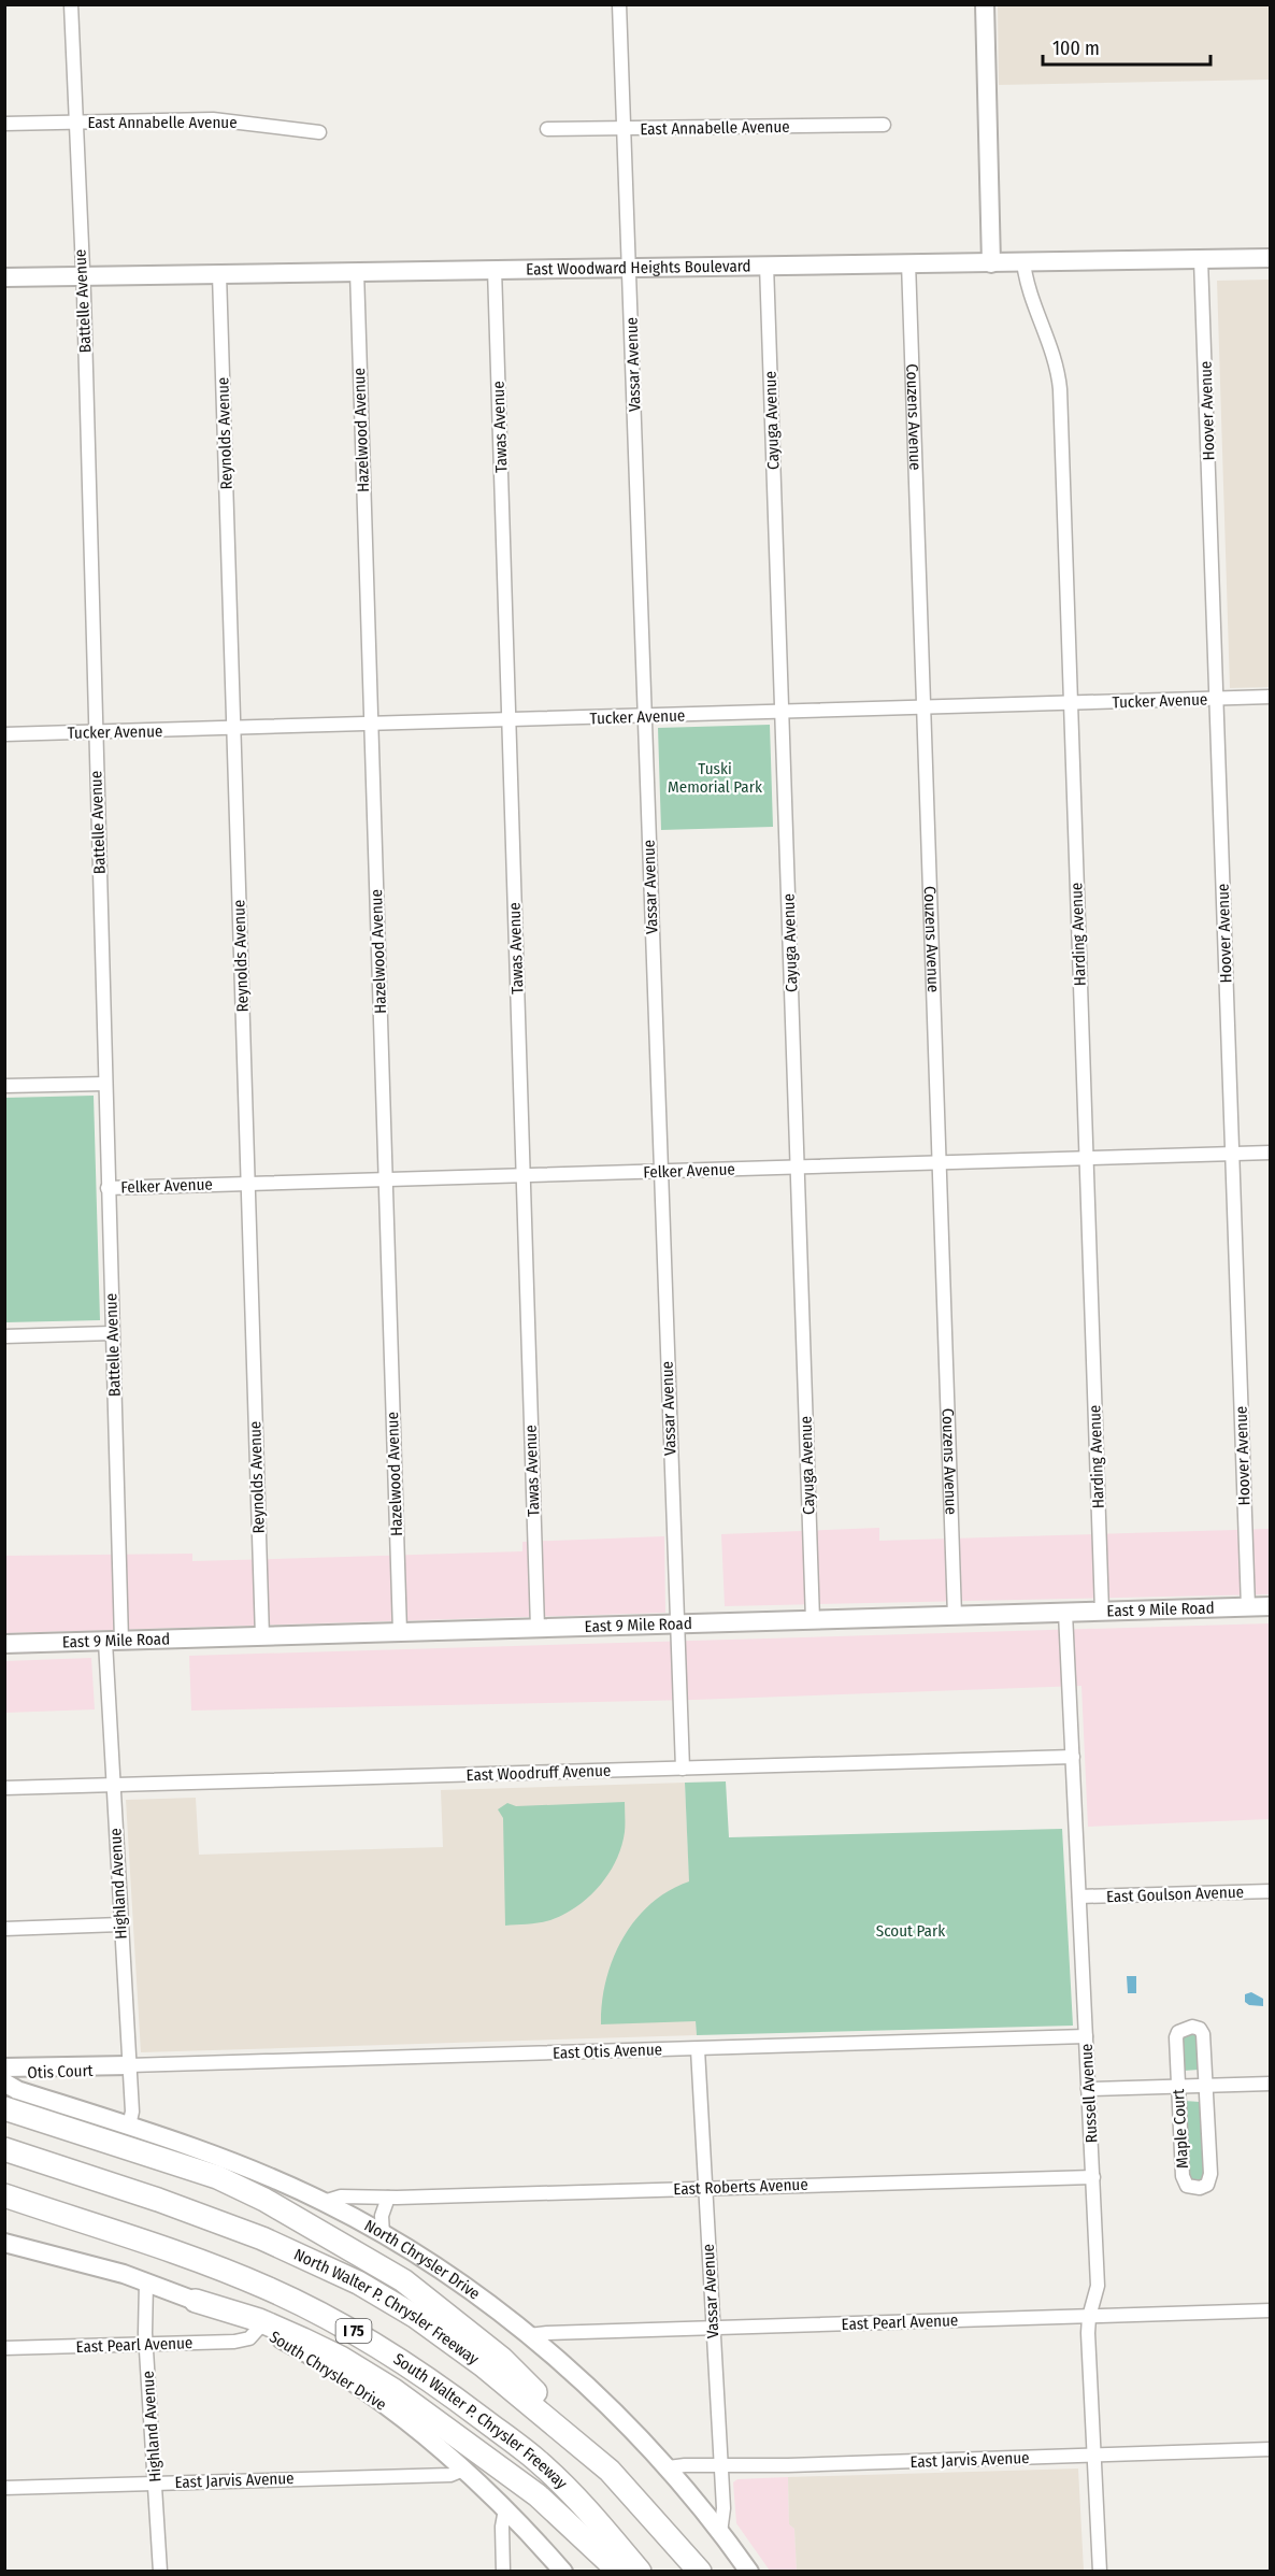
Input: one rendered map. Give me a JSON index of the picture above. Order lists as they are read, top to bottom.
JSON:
{
  "streets": {
    "highway": ["North Walter P. Chrysler Freeway", "I 75", "South Walter P. Chrysler Freeway"],
    "main road": [
      "East Woodward Heights Boulevard",
      "East 9 Mile Road",
      "North Chrysler Drive",
      "South Chrysler Drive"
    ],
    "street": [
      "East Annabelle Avenue",
      "Battelle Avenue",
      "Vassar Avenue",
      "Hoover Avenue",
      "Couzens Avenue",
      "Cayuga Avenue",
      "Tawas Avenue",
      "Hazelwood Avenue",
      "Reynolds Avenue",
      "Tucker Avenue",
      "Harding Avenue",
      "Felker Avenue",
      "East Woodruff Avenue",
      "Highland Avenue",
      "East Goulson Avenue",
      "East Otis Avenue",
      "Otis Court",
      "Russell Avenue",
      "Maple Court",
      "East Roberts Avenue",
      "East Pearl Avenue",
      "East Jarvis Avenue"
    ]
  },
  "crossings": [
    ["East Annabelle Avenue", "Battelle Avenue"],
    ["East Annabelle Avenue", "Vassar Avenue"],
    ["East Woodward Heights Boulevard", "Battelle Avenue"],
    ["East Woodward Heights Boulevard", "Vassar Avenue"],
    ["East Woodward Heights Boulevard", "Hoover Avenue"],
    ["East Woodward Heights Boulevard", "Couzens Avenue"],
    ["East Woodward Heights Boulevard", "Cayuga Avenue"],
    ["East Woodward Heights Boulevard", "Tawas Avenue"],
    ["East Woodward Heights Boulevard", "Hazelwood Avenue"],
    ["East Woodward Heights Boulevard", "Reynolds Avenue"],
    ["East Woodward Heights Boulevard", "Harding Avenue"],
    ["Battelle Avenue", "Tucker Avenue"],
    ["Battelle Avenue", "Felker Avenue"],
    ["Battelle Avenue", "East 9 Mile Road"],
    ["Battelle Avenue", "Highland Avenue"],
    ["Vassar Avenue", "Tucker Avenue"],
    ["Vassar Avenue", "Felker Avenue"],
    ["Vassar Avenue", "East 9 Mile Road"],
    ["Vassar Avenue", "East Woodruff Avenue"],
    ["Vassar Avenue", "East Otis Avenue"],
    ["Vassar Avenue", "East Roberts Avenue"],
    ["Vassar Avenue", "North Chrysler Drive"],
    ["Vassar Avenue", "East Pearl Avenue"],
    ["Vassar Avenue", "East Jarvis Avenue"],
    ["Hoover Avenue", "Tucker Avenue"],
    ["Hoover Avenue", "Felker Avenue"],
    ["Hoover Avenue", "East 9 Mile Road"],
    ["Couzens Avenue", "Tucker Avenue"],
    ["Couzens Avenue", "Felker Avenue"],
    ["Couzens Avenue", "East 9 Mile Road"],
    ["Cayuga Avenue", "Tucker Avenue"],
    ["Cayuga Avenue", "Felker Avenue"],
    ["Cayuga Avenue", "East 9 Mile Road"],
    ["Tawas Avenue", "Tucker Avenue"],
    ["Tawas Avenue", "Felker Avenue"],
    ["Tawas Avenue", "East 9 Mile Road"],
    ["Hazelwood Avenue", "Tucker Avenue"],
    ["Hazelwood Avenue", "Felker Avenue"],
    ["Hazelwood Avenue", "East 9 Mile Road"],
    ["Reynolds Avenue", "Tucker Avenue"],
    ["Reynolds Avenue", "Felker Avenue"],
    ["Reynolds Avenue", "East 9 Mile Road"],
    ["Tucker Avenue", "Harding Avenue"],
    ["Harding Avenue", "Felker Avenue"],
    ["Harding Avenue", "East 9 Mile Road"],
    ["East 9 Mile Road", "Highland Avenue"],
    ["East 9 Mile Road", "Russell Avenue"],
    ["East Woodruff Avenue", "Highland Avenue"],
    ["East Woodruff Avenue", "Russell Avenue"],
    ["Highland Avenue", "East Otis Avenue"],
    ["Highland Avenue", "Otis Court"],
    ["Highland Avenue", "North Chrysler Drive"],
    ["Highland Avenue", "East Pearl Avenue"],
    ["Highland Avenue", "South Chrysler Drive"],
    ["Highland Avenue", "East Jarvis Avenue"],
    ["East Goulson Avenue", "Russell Avenue"],
    ["East Otis Avenue", "Otis Court"],
    ["East Otis Avenue", "Russell Avenue"],
    ["Otis Court", "North Chrysler Drive"],
    ["Russell Avenue", "East Roberts Avenue"],
    ["Russell Avenue", "East Pearl Avenue"],
    ["Russell Avenue", "East Jarvis Avenue"],
    ["East Roberts Avenue", "North Chrysler Drive"],
    ["North Chrysler Drive", "East Pearl Avenue"],
    ["North Chrysler Drive", "East Jarvis Avenue"],
    ["East Pearl Avenue", "South Chrysler Drive"],
    ["South Chrysler Drive", "East Jarvis Avenue"]
  ],
  "parks": ["Tuski Memorial Park", "Scout Park"],
  "scale_bar": "100 m"
}
